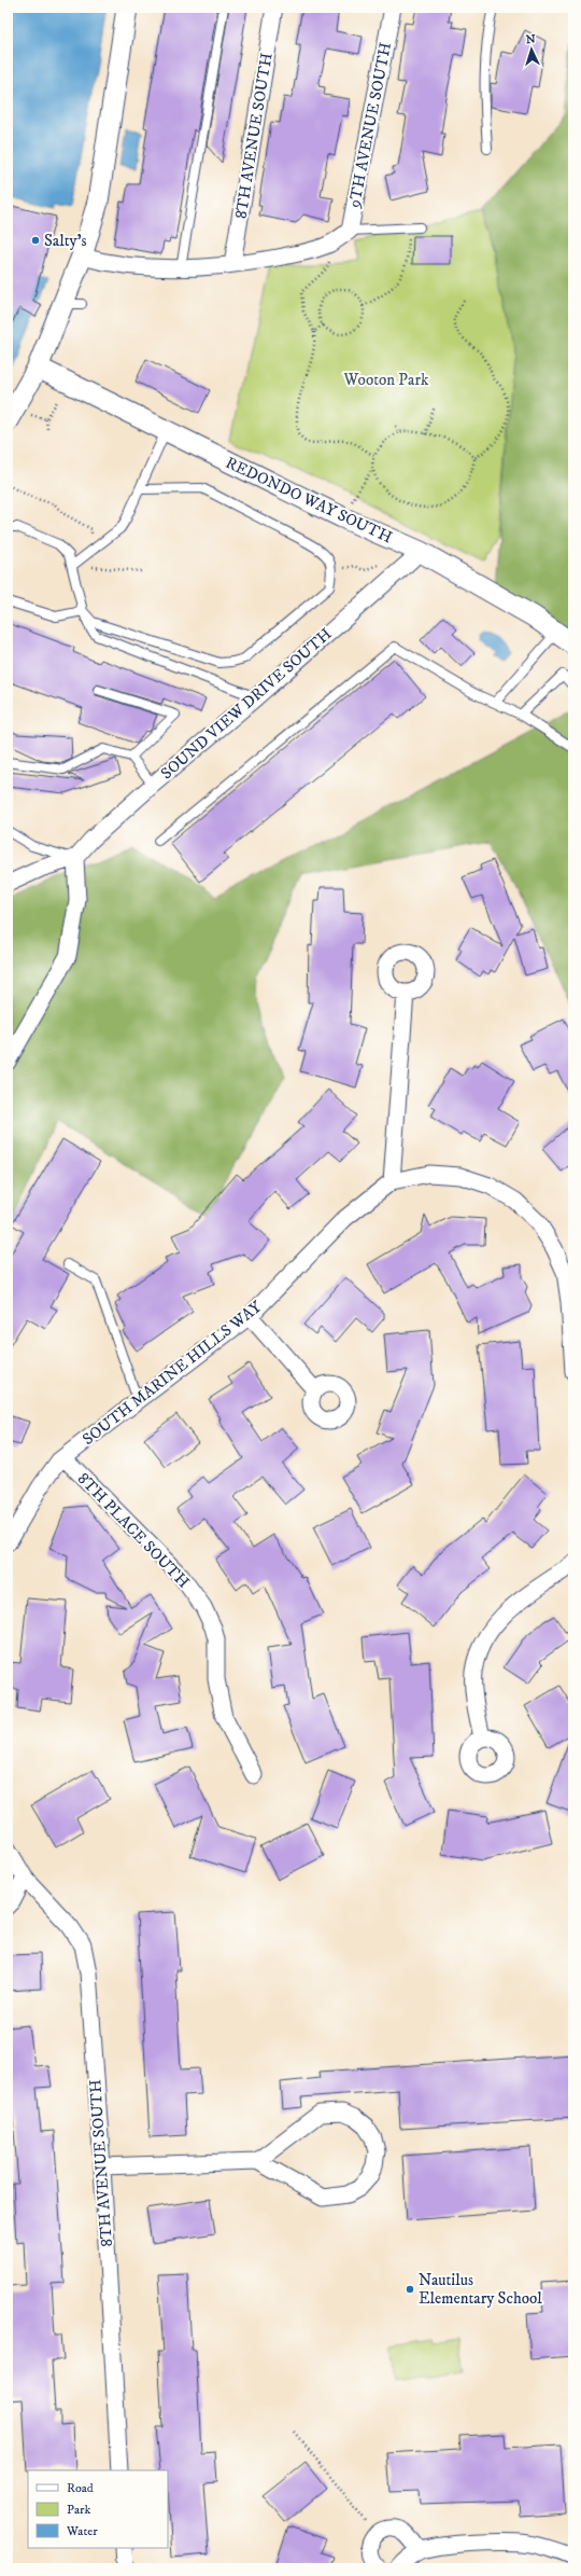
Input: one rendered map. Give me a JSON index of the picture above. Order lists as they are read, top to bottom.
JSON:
{
  "streets": {
    "street": [
      "9TH AVENUE SOUTH",
      "8TH AVENUE SOUTH",
      "REDONDO WAY SOUTH",
      "SOUND VIEW DRIVE SOUTH",
      "SOUTH MARINE HILLS WAY",
      "8TH PLACE SOUTH"
    ]
  },
  "crossings": [
    ["REDONDO WAY SOUTH", "SOUND VIEW DRIVE SOUTH"],
    ["SOUTH MARINE HILLS WAY", "8TH PLACE SOUTH"]
  ],
  "parks": ["Wooton Park"],
  "places": ["Salty's", "Nautilus Elementary School"],
  "legend": ["Road", "Park", "Water"],
  "north": "top"
}
